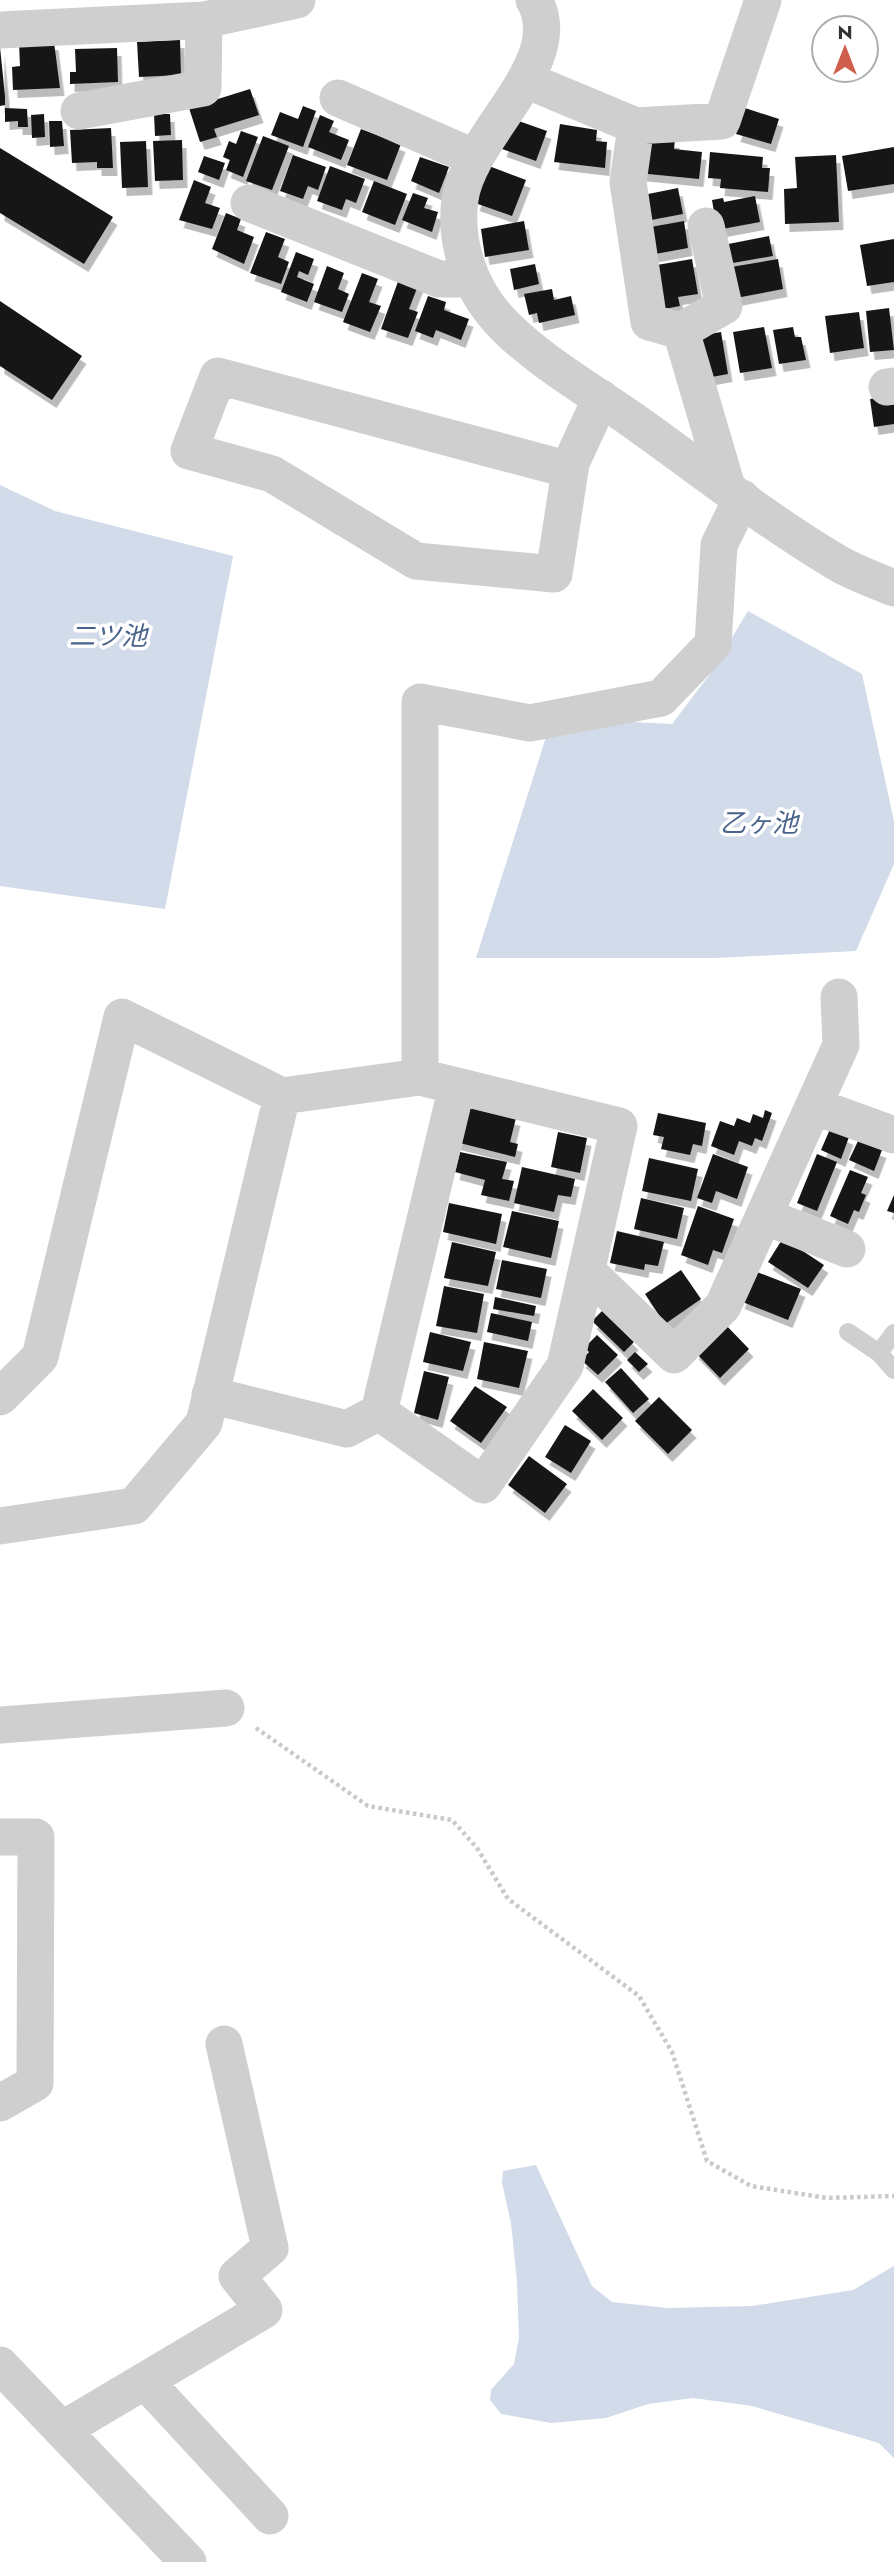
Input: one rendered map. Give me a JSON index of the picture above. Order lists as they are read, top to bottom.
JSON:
{
  "water": ["二ツ池", "乙ヶ池"],
  "north": "top"
}
